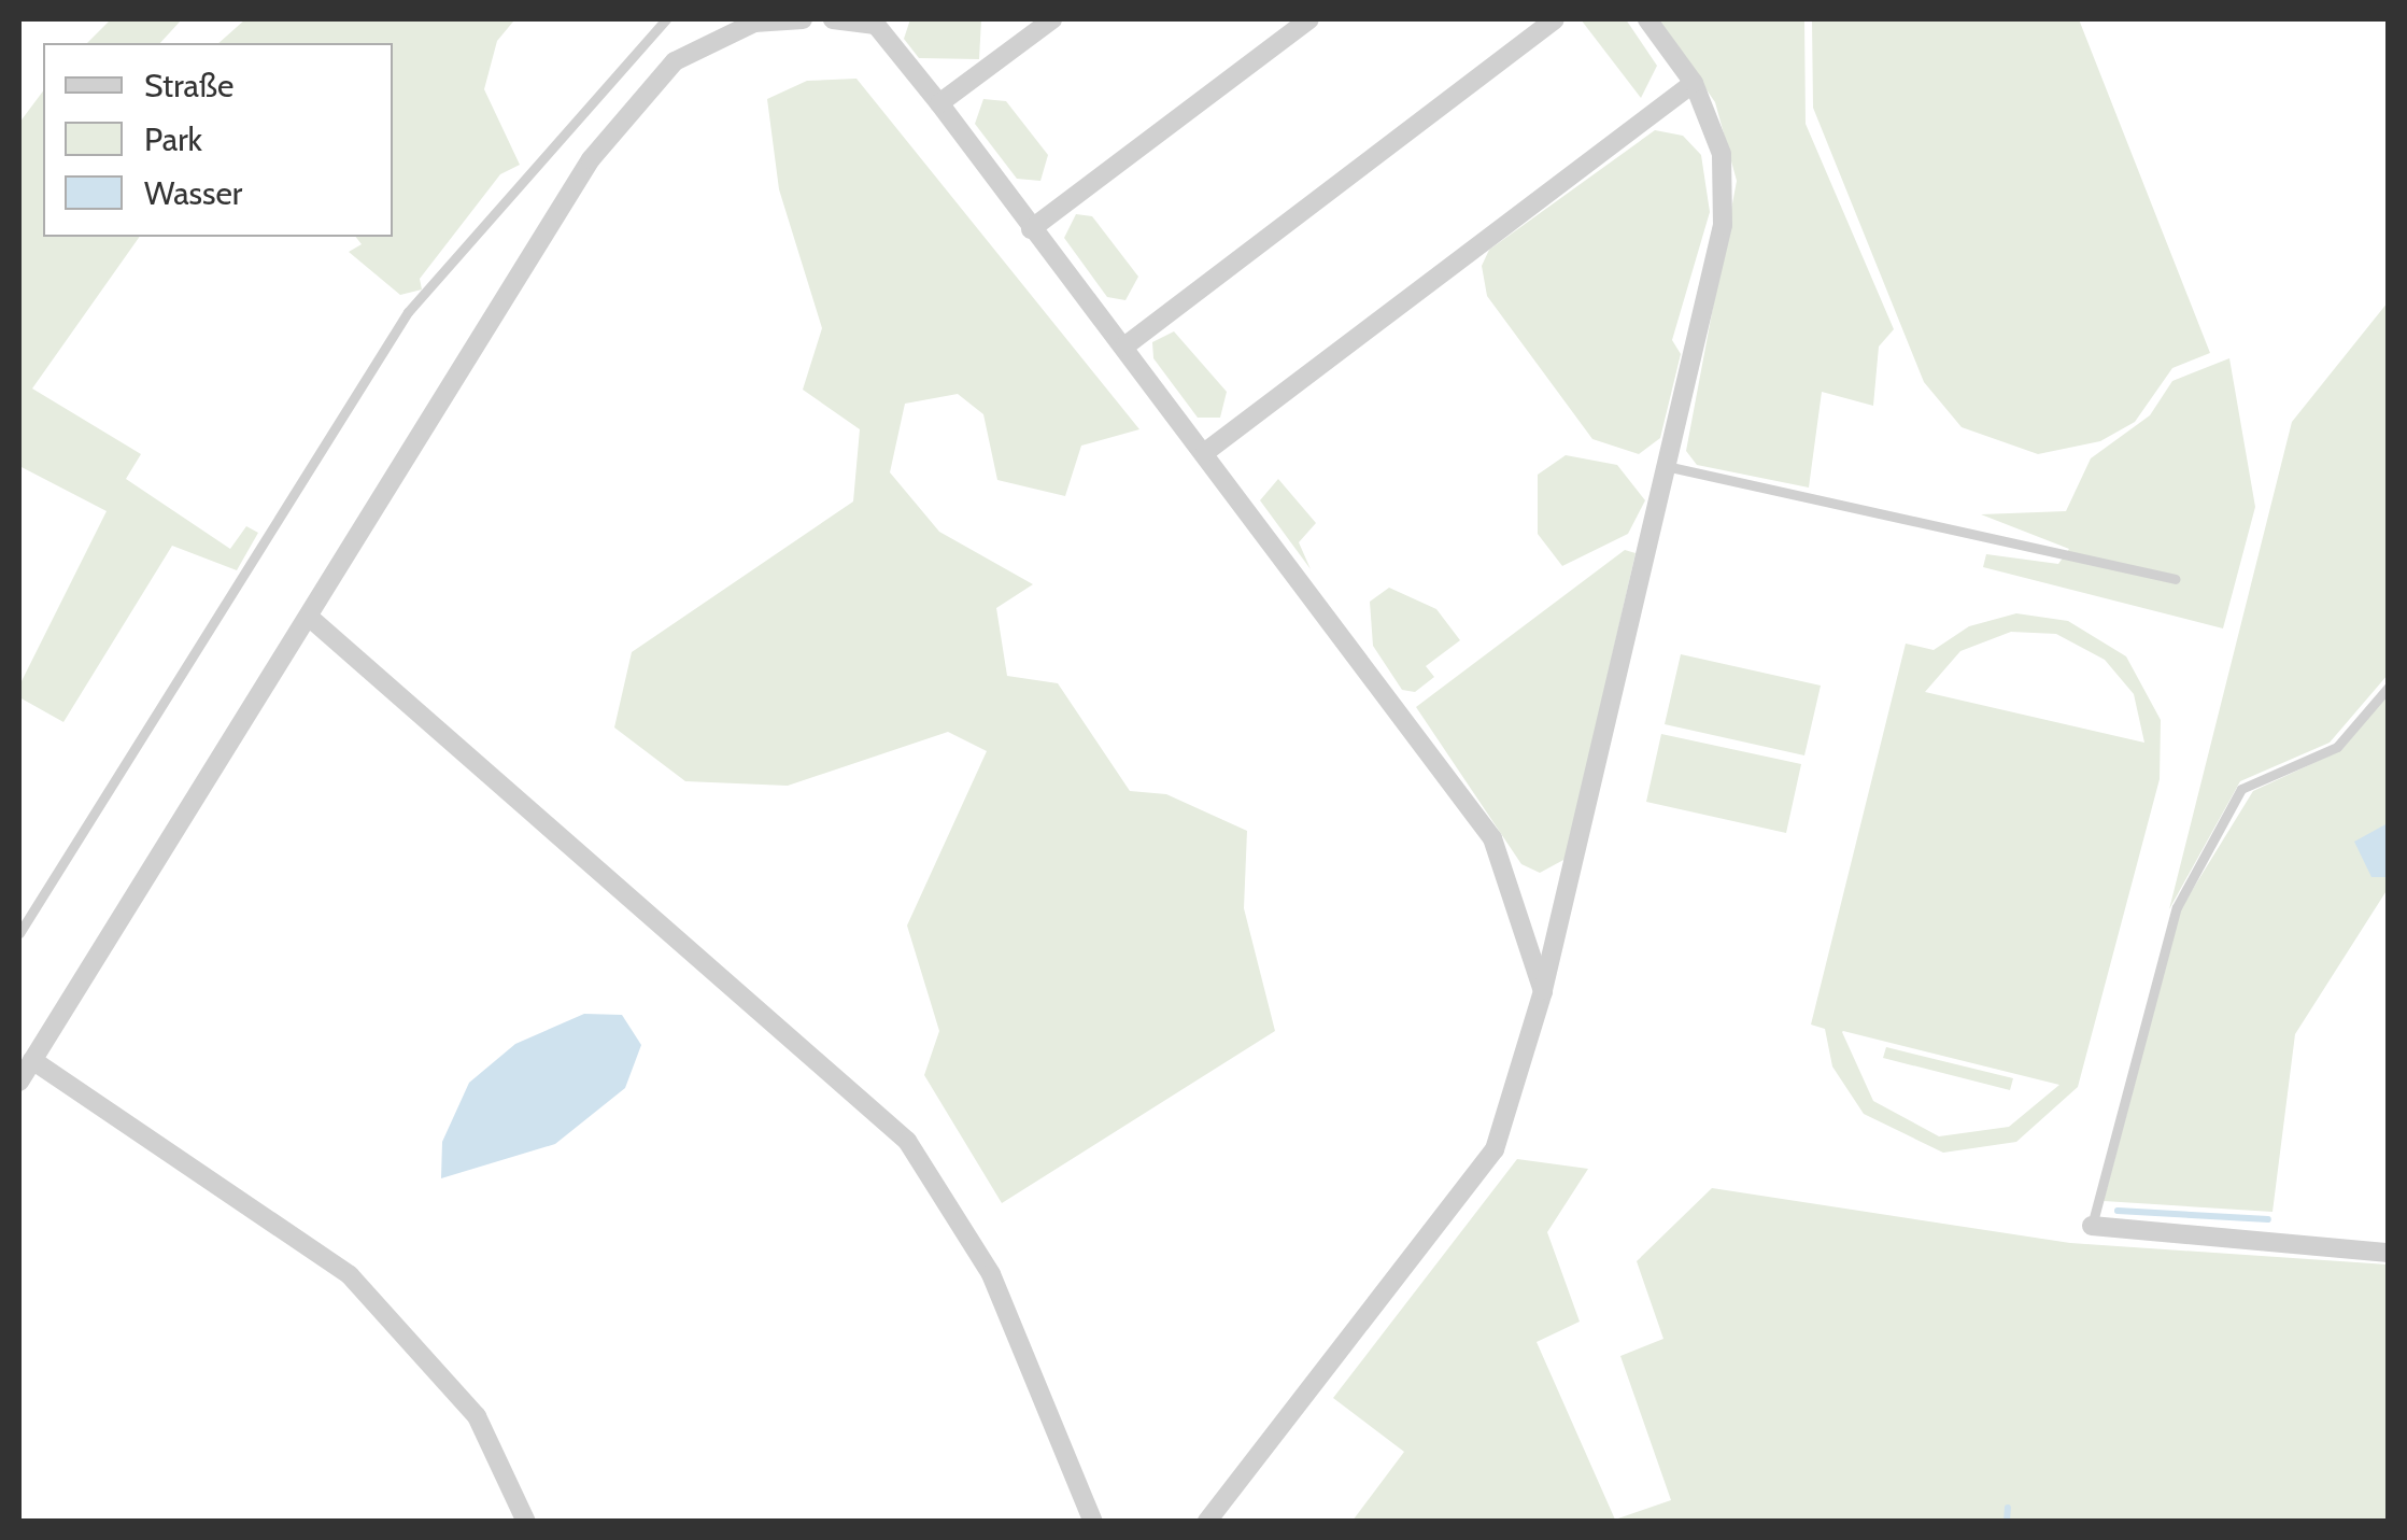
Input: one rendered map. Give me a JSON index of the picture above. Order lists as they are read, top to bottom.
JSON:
{
  "legend": ["Straße", "Park", "Wasser"]
}
